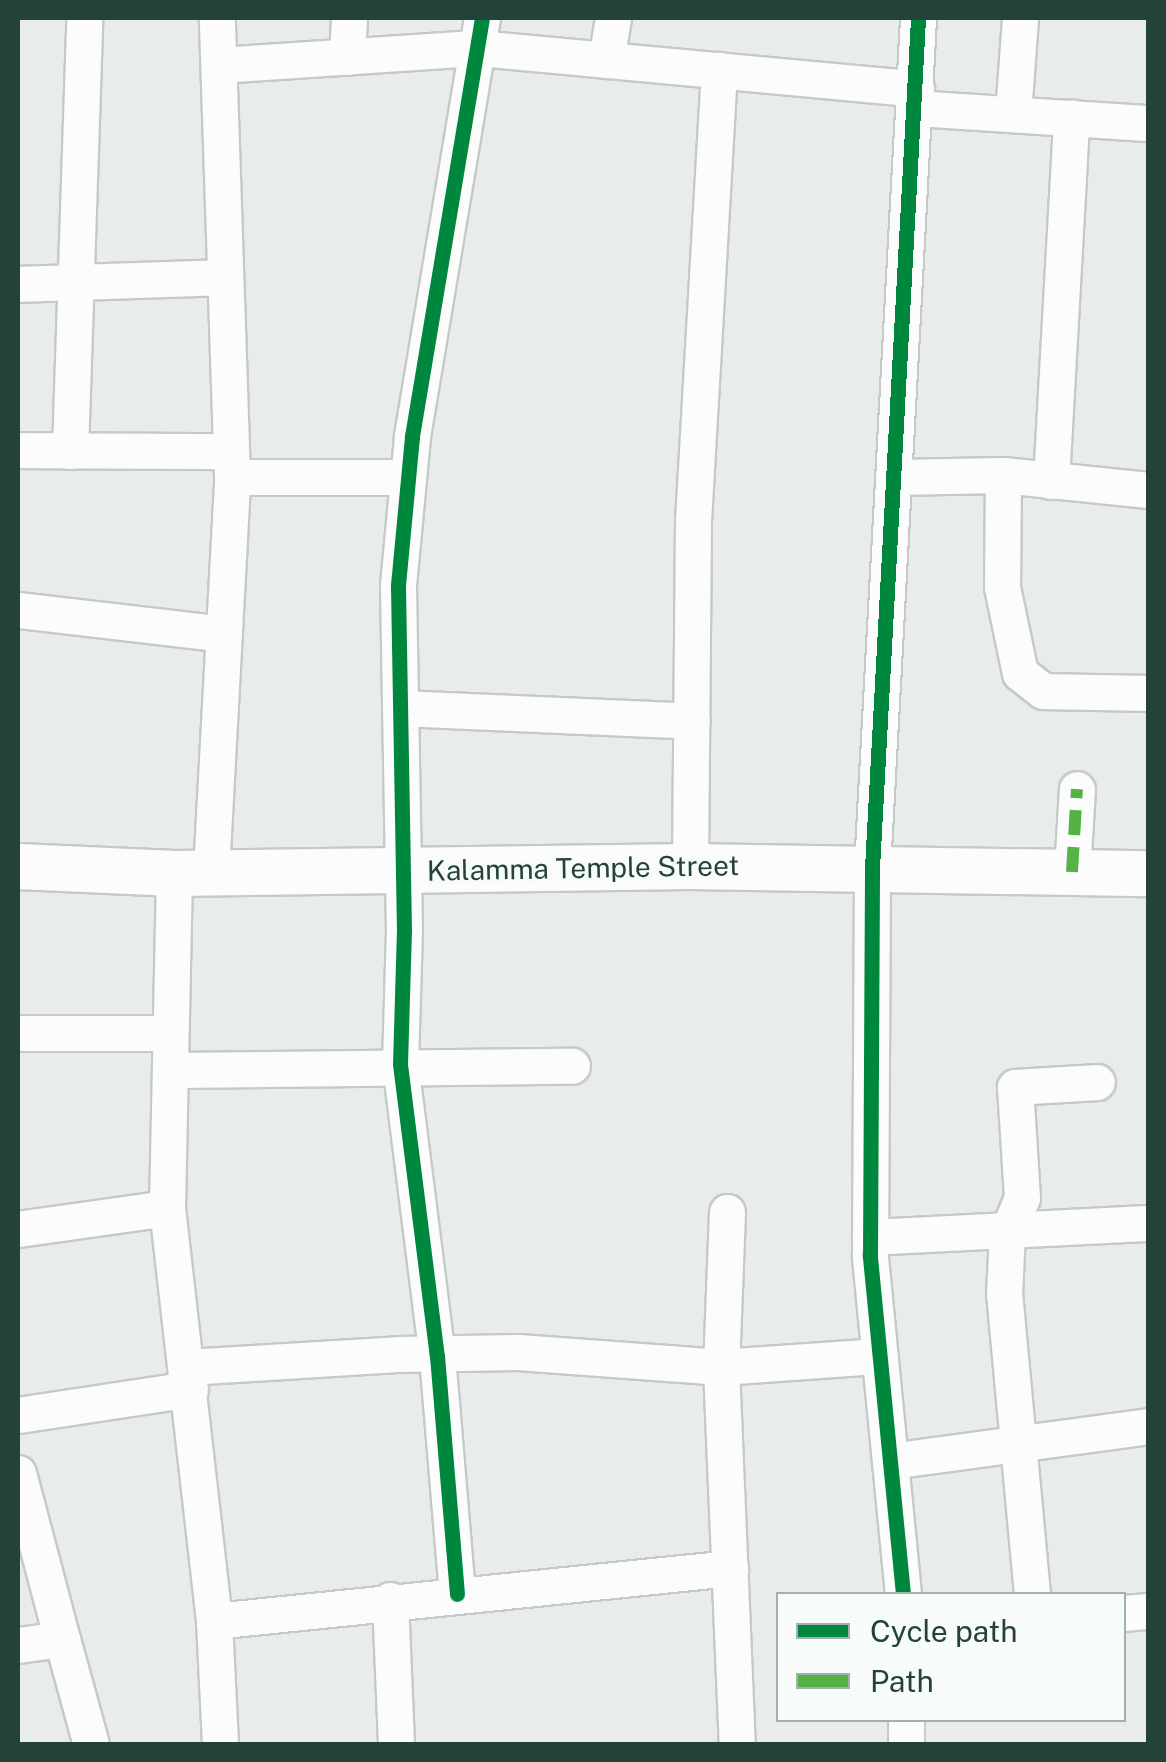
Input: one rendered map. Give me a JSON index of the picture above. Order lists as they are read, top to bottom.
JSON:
{
  "streets": {
    "street": ["Kalamma Temple Street"]
  },
  "legend": ["Cycle path", "Path"]
}
